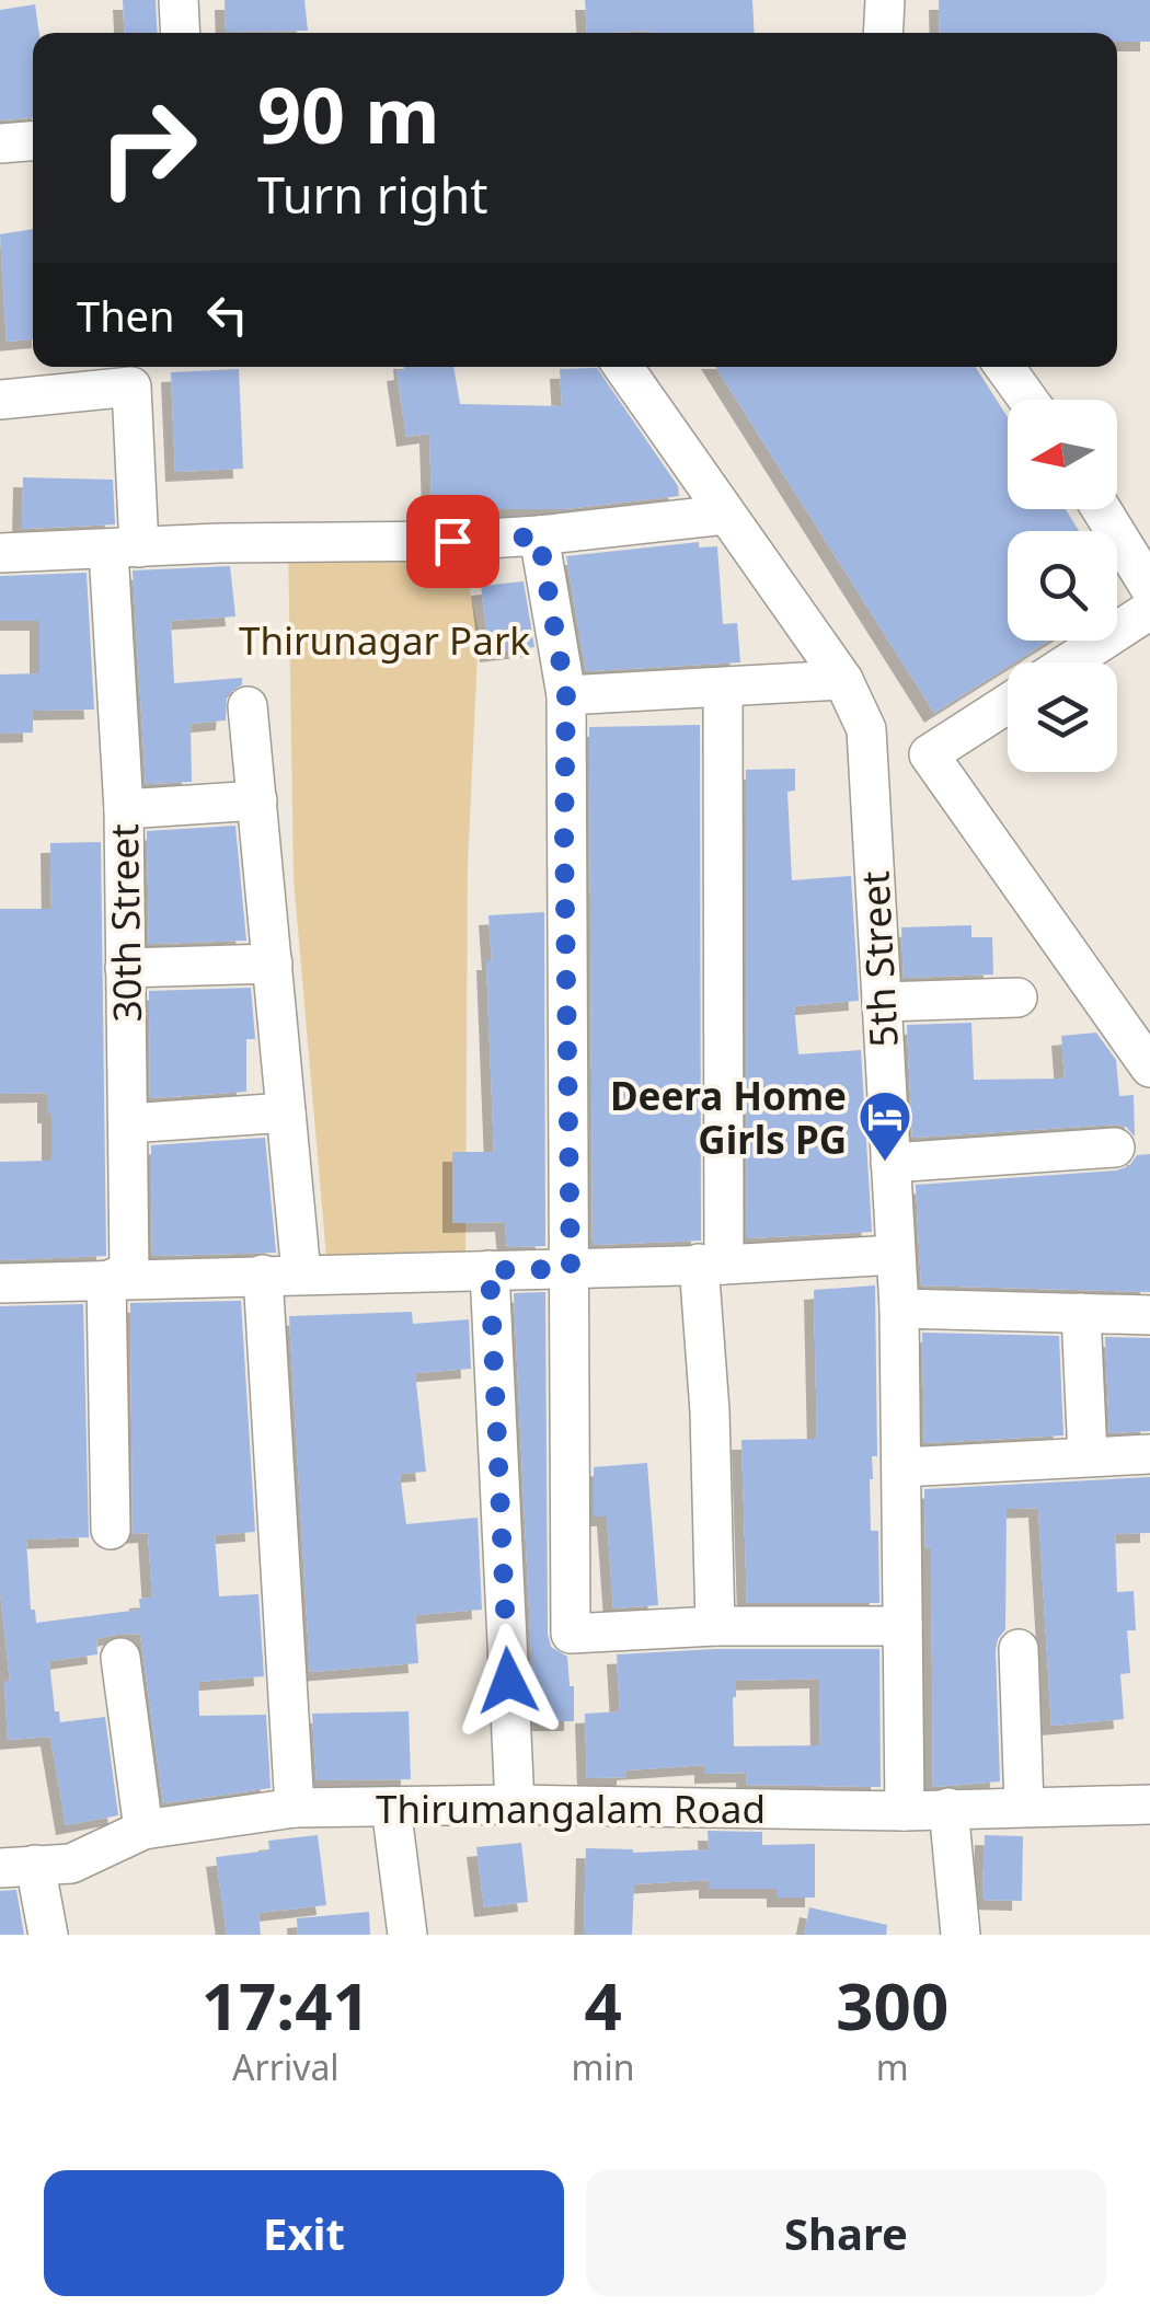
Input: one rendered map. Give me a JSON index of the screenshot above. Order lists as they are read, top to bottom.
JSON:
{
  "streets": {
    "street": ["30th Street", "5th Street", "Thirumangalam Road"]
  },
  "crossings": [
    ["5th Street", "Thirumangalam Road"]
  ],
  "parks": ["Thirunagar Park"],
  "places": {
    "hotel": ["Deera Home Girls PG"]
  },
  "north": "left",
  "page": {
    "turn": ["90 m", "Turn right"],
    "then": "Then",
    "eta": [
      "17:41",
      "Arrival",
      "4",
      "min",
      "300",
      "m"
    ],
    "buttons": ["Exit", "Share"]
  }
}
